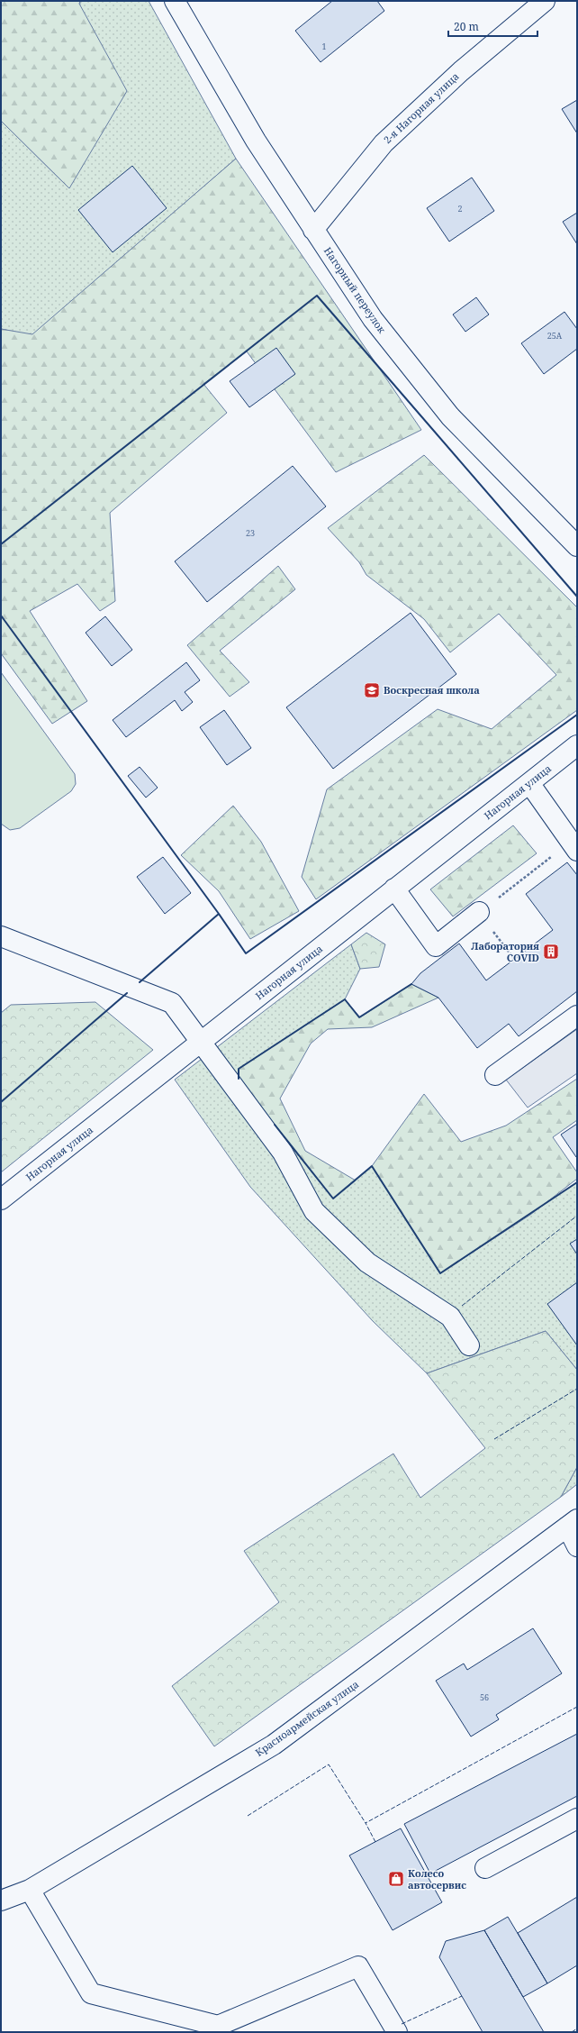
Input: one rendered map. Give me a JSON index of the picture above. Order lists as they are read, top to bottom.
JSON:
{
  "streets": {
    "street": [
      "2-я Нагорная улица",
      "Нагорный переулок",
      "Нагорная улица",
      "Красноармейская улица"
    ]
  },
  "crossings": [
    ["2-я Нагорная улица", "Нагорный переулок"]
  ],
  "places": {
    "school or university": ["Воскресная школа"],
    "building": ["Лаборатория COVID"],
    "shop": ["Колесо автосервис"]
  },
  "house_numbers": [
    "1",
    "2",
    "25А",
    "23",
    "56"
  ],
  "scale_bar": "20 m"
}
